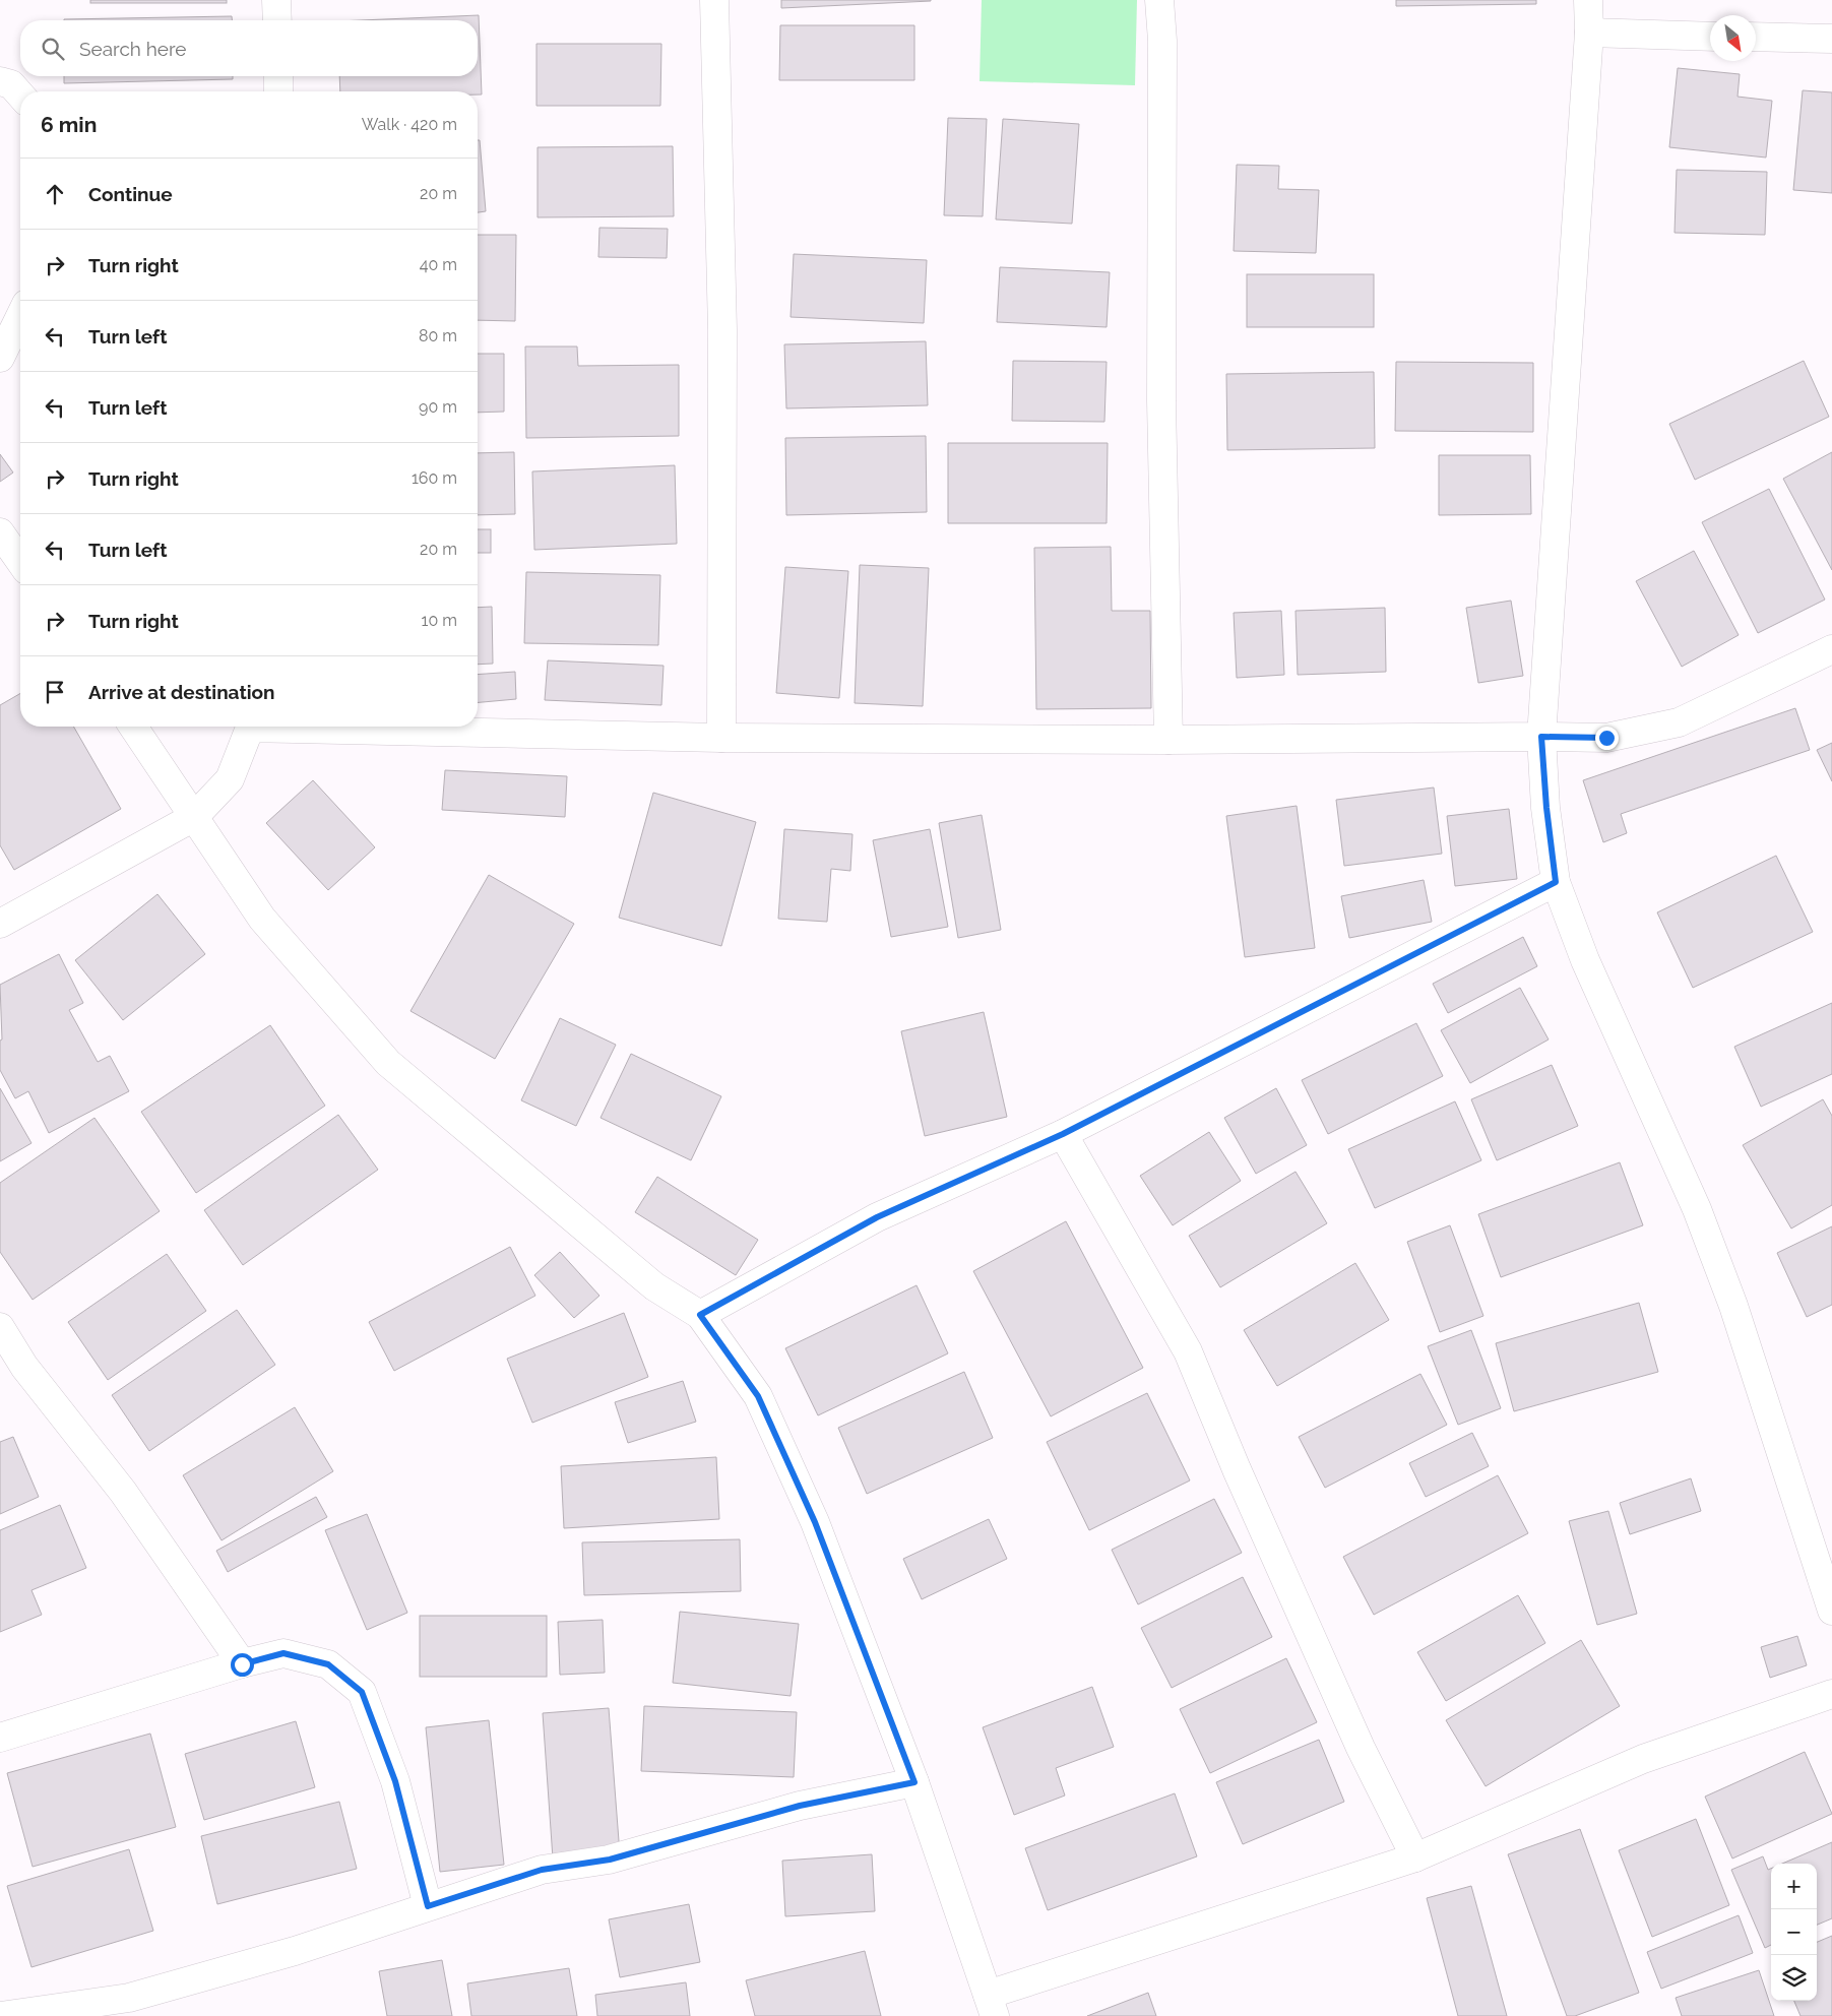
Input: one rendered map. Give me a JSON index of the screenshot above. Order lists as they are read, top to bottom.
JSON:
{
  "north": "bottom right",
  "page": {
    "search": "Search here",
    "heading": ["6 min", "Walk · 420 m"],
    "list": [
      ["Continue", "20 m"],
      ["Turn right", "40 m"],
      ["Turn left", "80 m"],
      ["Turn left", "90 m"],
      ["Turn right", "160 m"],
      ["Turn left", "20 m"],
      ["Turn right", "10 m"],
      "Arrive at destination"
    ],
    "map_buttons": ["+", "−"]
  }
}
